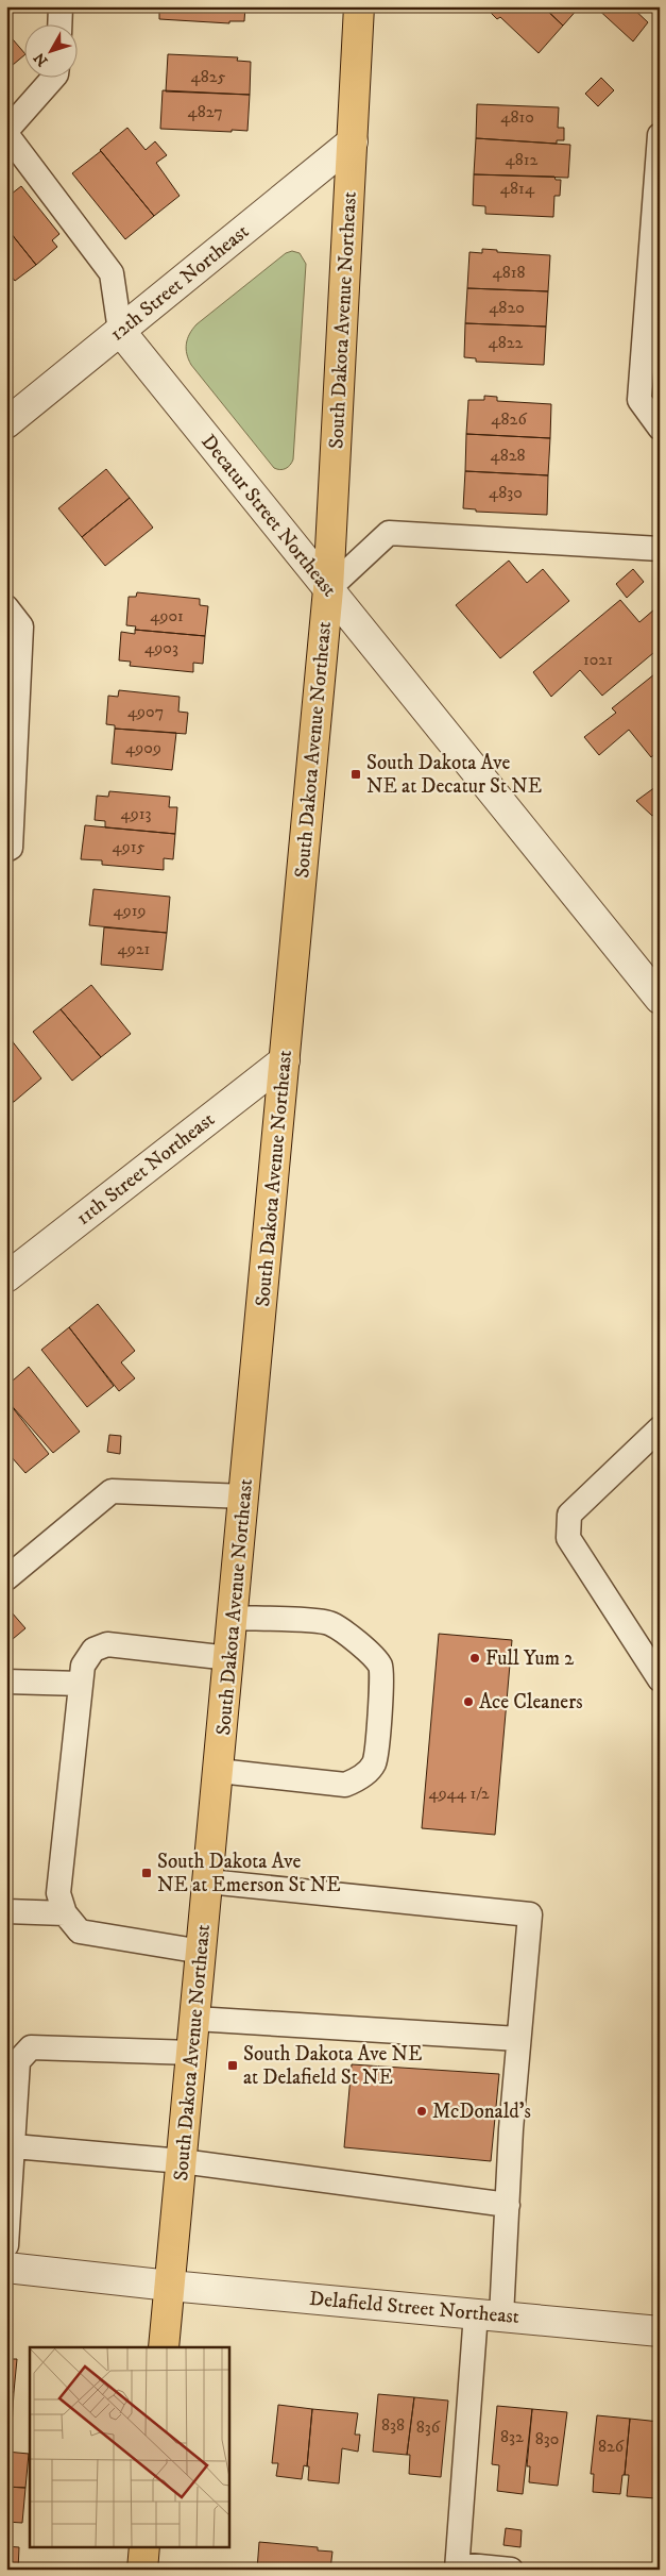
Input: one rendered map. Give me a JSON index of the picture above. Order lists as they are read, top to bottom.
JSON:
{
  "streets": {
    "main road": ["South Dakota Avenue Northeast"],
    "street": [
      "12th Street Northeast",
      "Decatur Street Northeast",
      "11th Street Northeast",
      "Delafield Street Northeast"
    ]
  },
  "crossings": [
    ["12th Street Northeast", "South Dakota Avenue Northeast"],
    ["12th Street Northeast", "Decatur Street Northeast"],
    ["South Dakota Avenue Northeast", "Decatur Street Northeast"],
    ["South Dakota Avenue Northeast", "11th Street Northeast"],
    ["South Dakota Avenue Northeast", "Delafield Street Northeast"]
  ],
  "places": {
    "transit": ["South Dakota Ave NE at Decatur St NE", "South Dakota Ave NE at Emerson St NE", "South Dakota Ave NE at Delafield St NE"],
    "other": ["Full Yum 2", "Ace Cleaners", "McDonald's"]
  },
  "house_numbers": [
    "4825",
    "4827",
    "4810",
    "4812",
    "4814",
    "4818",
    "4820",
    "4822",
    "4826",
    "4828",
    "4830",
    "4901",
    "4903",
    "1021",
    "4907",
    "4909",
    "4913",
    "4915",
    "4919",
    "4921",
    "4944 1/2",
    "838",
    "836",
    "832",
    "830",
    "826"
  ],
  "north": "bottom left"
}
